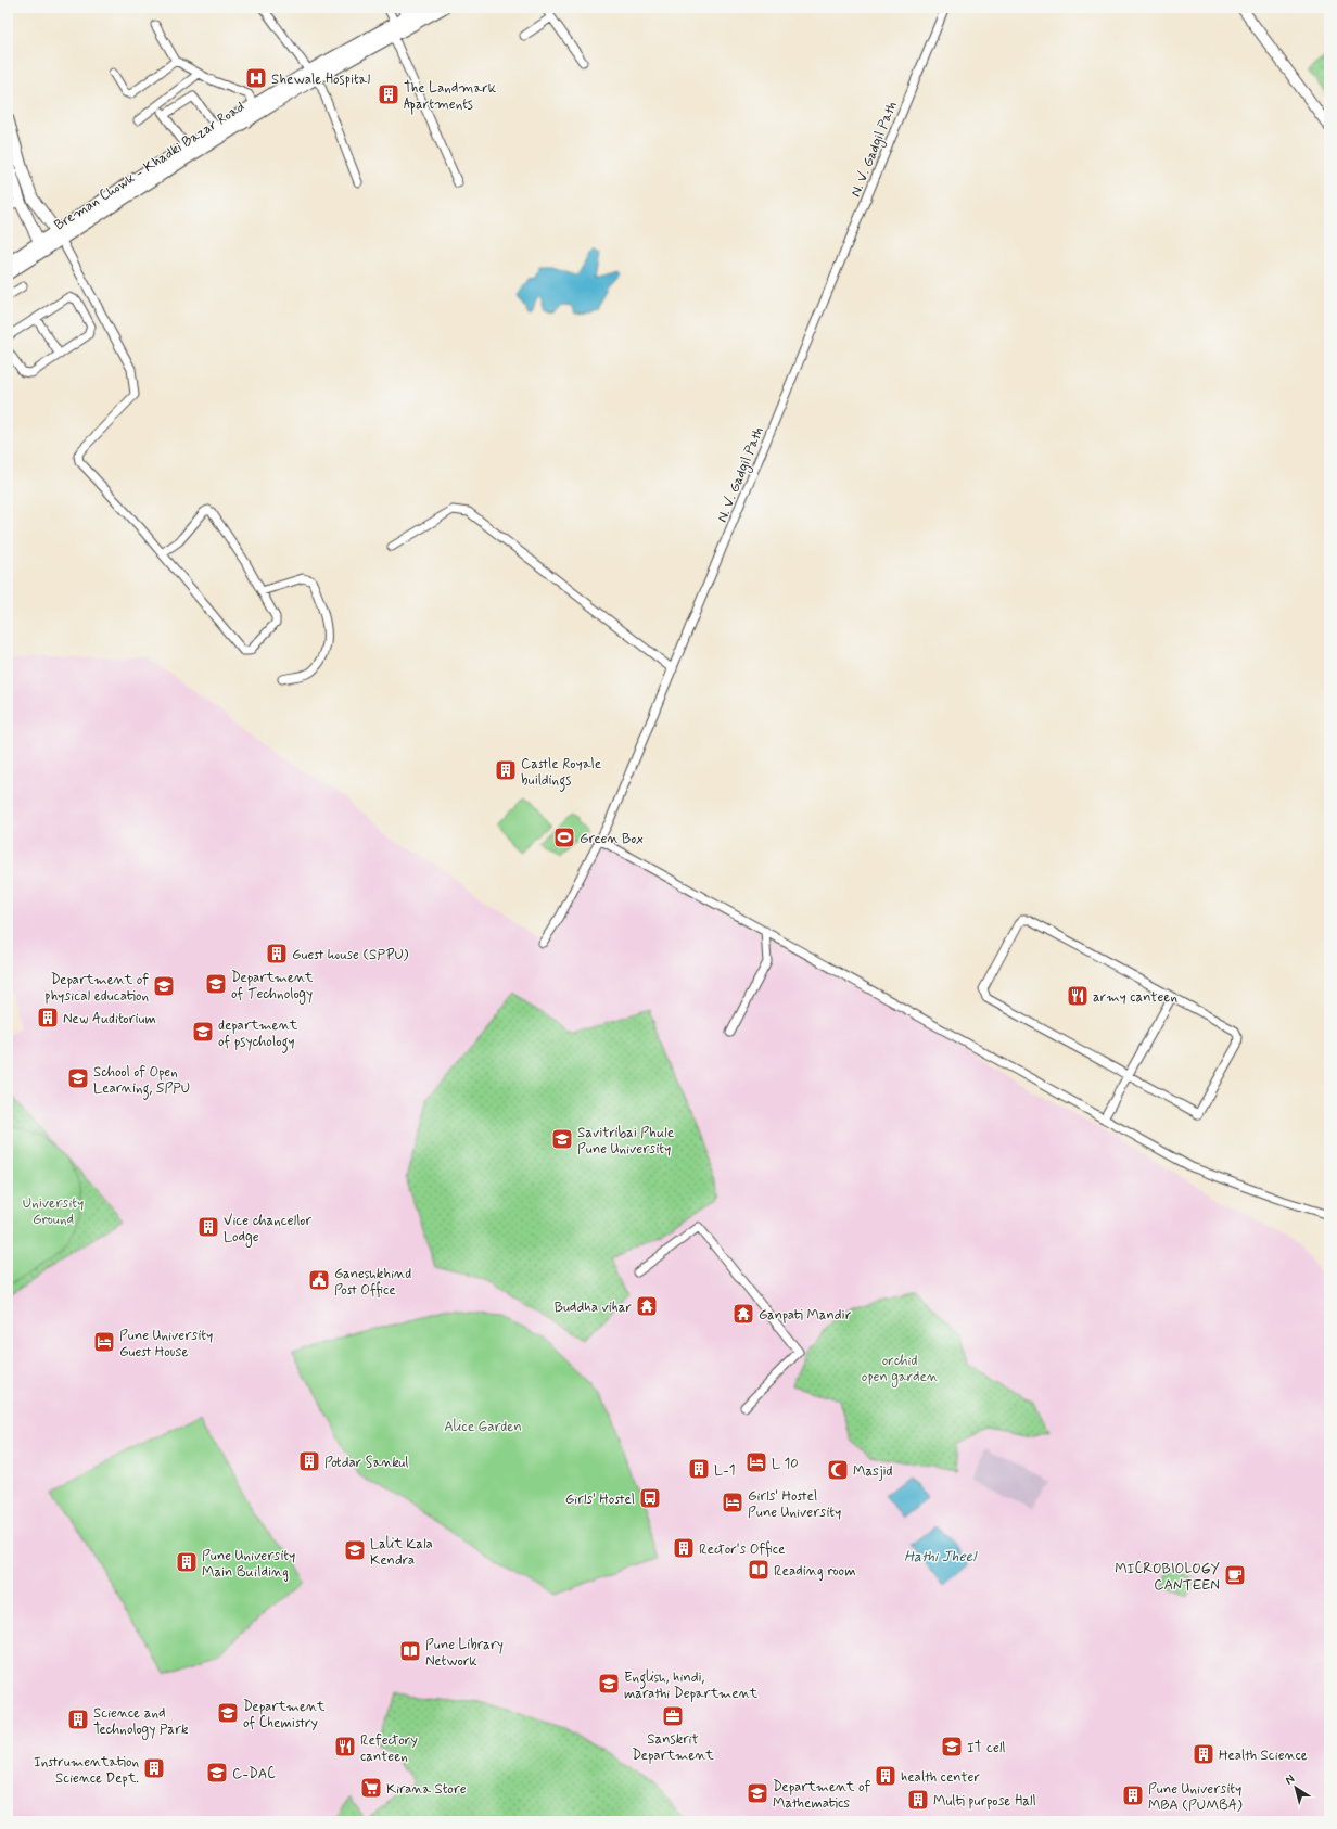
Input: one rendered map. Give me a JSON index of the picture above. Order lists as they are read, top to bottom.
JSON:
{
  "streets": {
    "main road": ["Breman Chowk - Khadki Bazar Road"],
    "street": ["N. V. Gadgil Path"]
  },
  "water": ["Hathi Jheel"],
  "parks": ["University Ground", "orchid open garden", "Alice Garden"],
  "places": {
    "hospital": ["Shewale Hospital"],
    "building": [
      "The Landmark Apartments",
      "Castle Royale buildings",
      "Guest house (SPPU)",
      "New Auditorium",
      "Vice chancellor Lodge",
      "Potdar Sankul",
      "L-1",
      "Rector's Office",
      "Pune University Main Building",
      "Science and Technology Park",
      "Health Science",
      "Instrumentation Science Dept.",
      "health center",
      "Pune University MBA (PUMBA)",
      "Multi purpose Hall"
    ],
    "sports": ["Green Box"],
    "school or university": [
      "Department of Technology",
      "Department of physical education",
      "department of psychology",
      "School of Open Learning, SPPU",
      "Savitribai Phule Pune University",
      "Lalit Kala Kendra",
      "English, hindi, marathi Department",
      "Department of Chemistry",
      "IT cell",
      "C-DAC",
      "Department of Mathematics"
    ],
    "restaurant": ["army canteen", "Refectory canteen"],
    "public building": ["Ganeshkhind Post Office"],
    "temple": ["Buddha vihar", "Ganpati Mandir"],
    "hotel": ["Pune University Guest House", "L 10", "Girls' Hostel Pune University"],
    "mosque": ["Masjid"],
    "bus stop": ["Girls' Hostel"],
    "library": ["Reading room", "Pune Library Network"],
    "cafe": ["MICROBIOLOGY CANTEEN"],
    "office": ["Sanskrit Department"],
    "supermarket": ["Kirana Store"]
  },
  "north": "top left"
}
